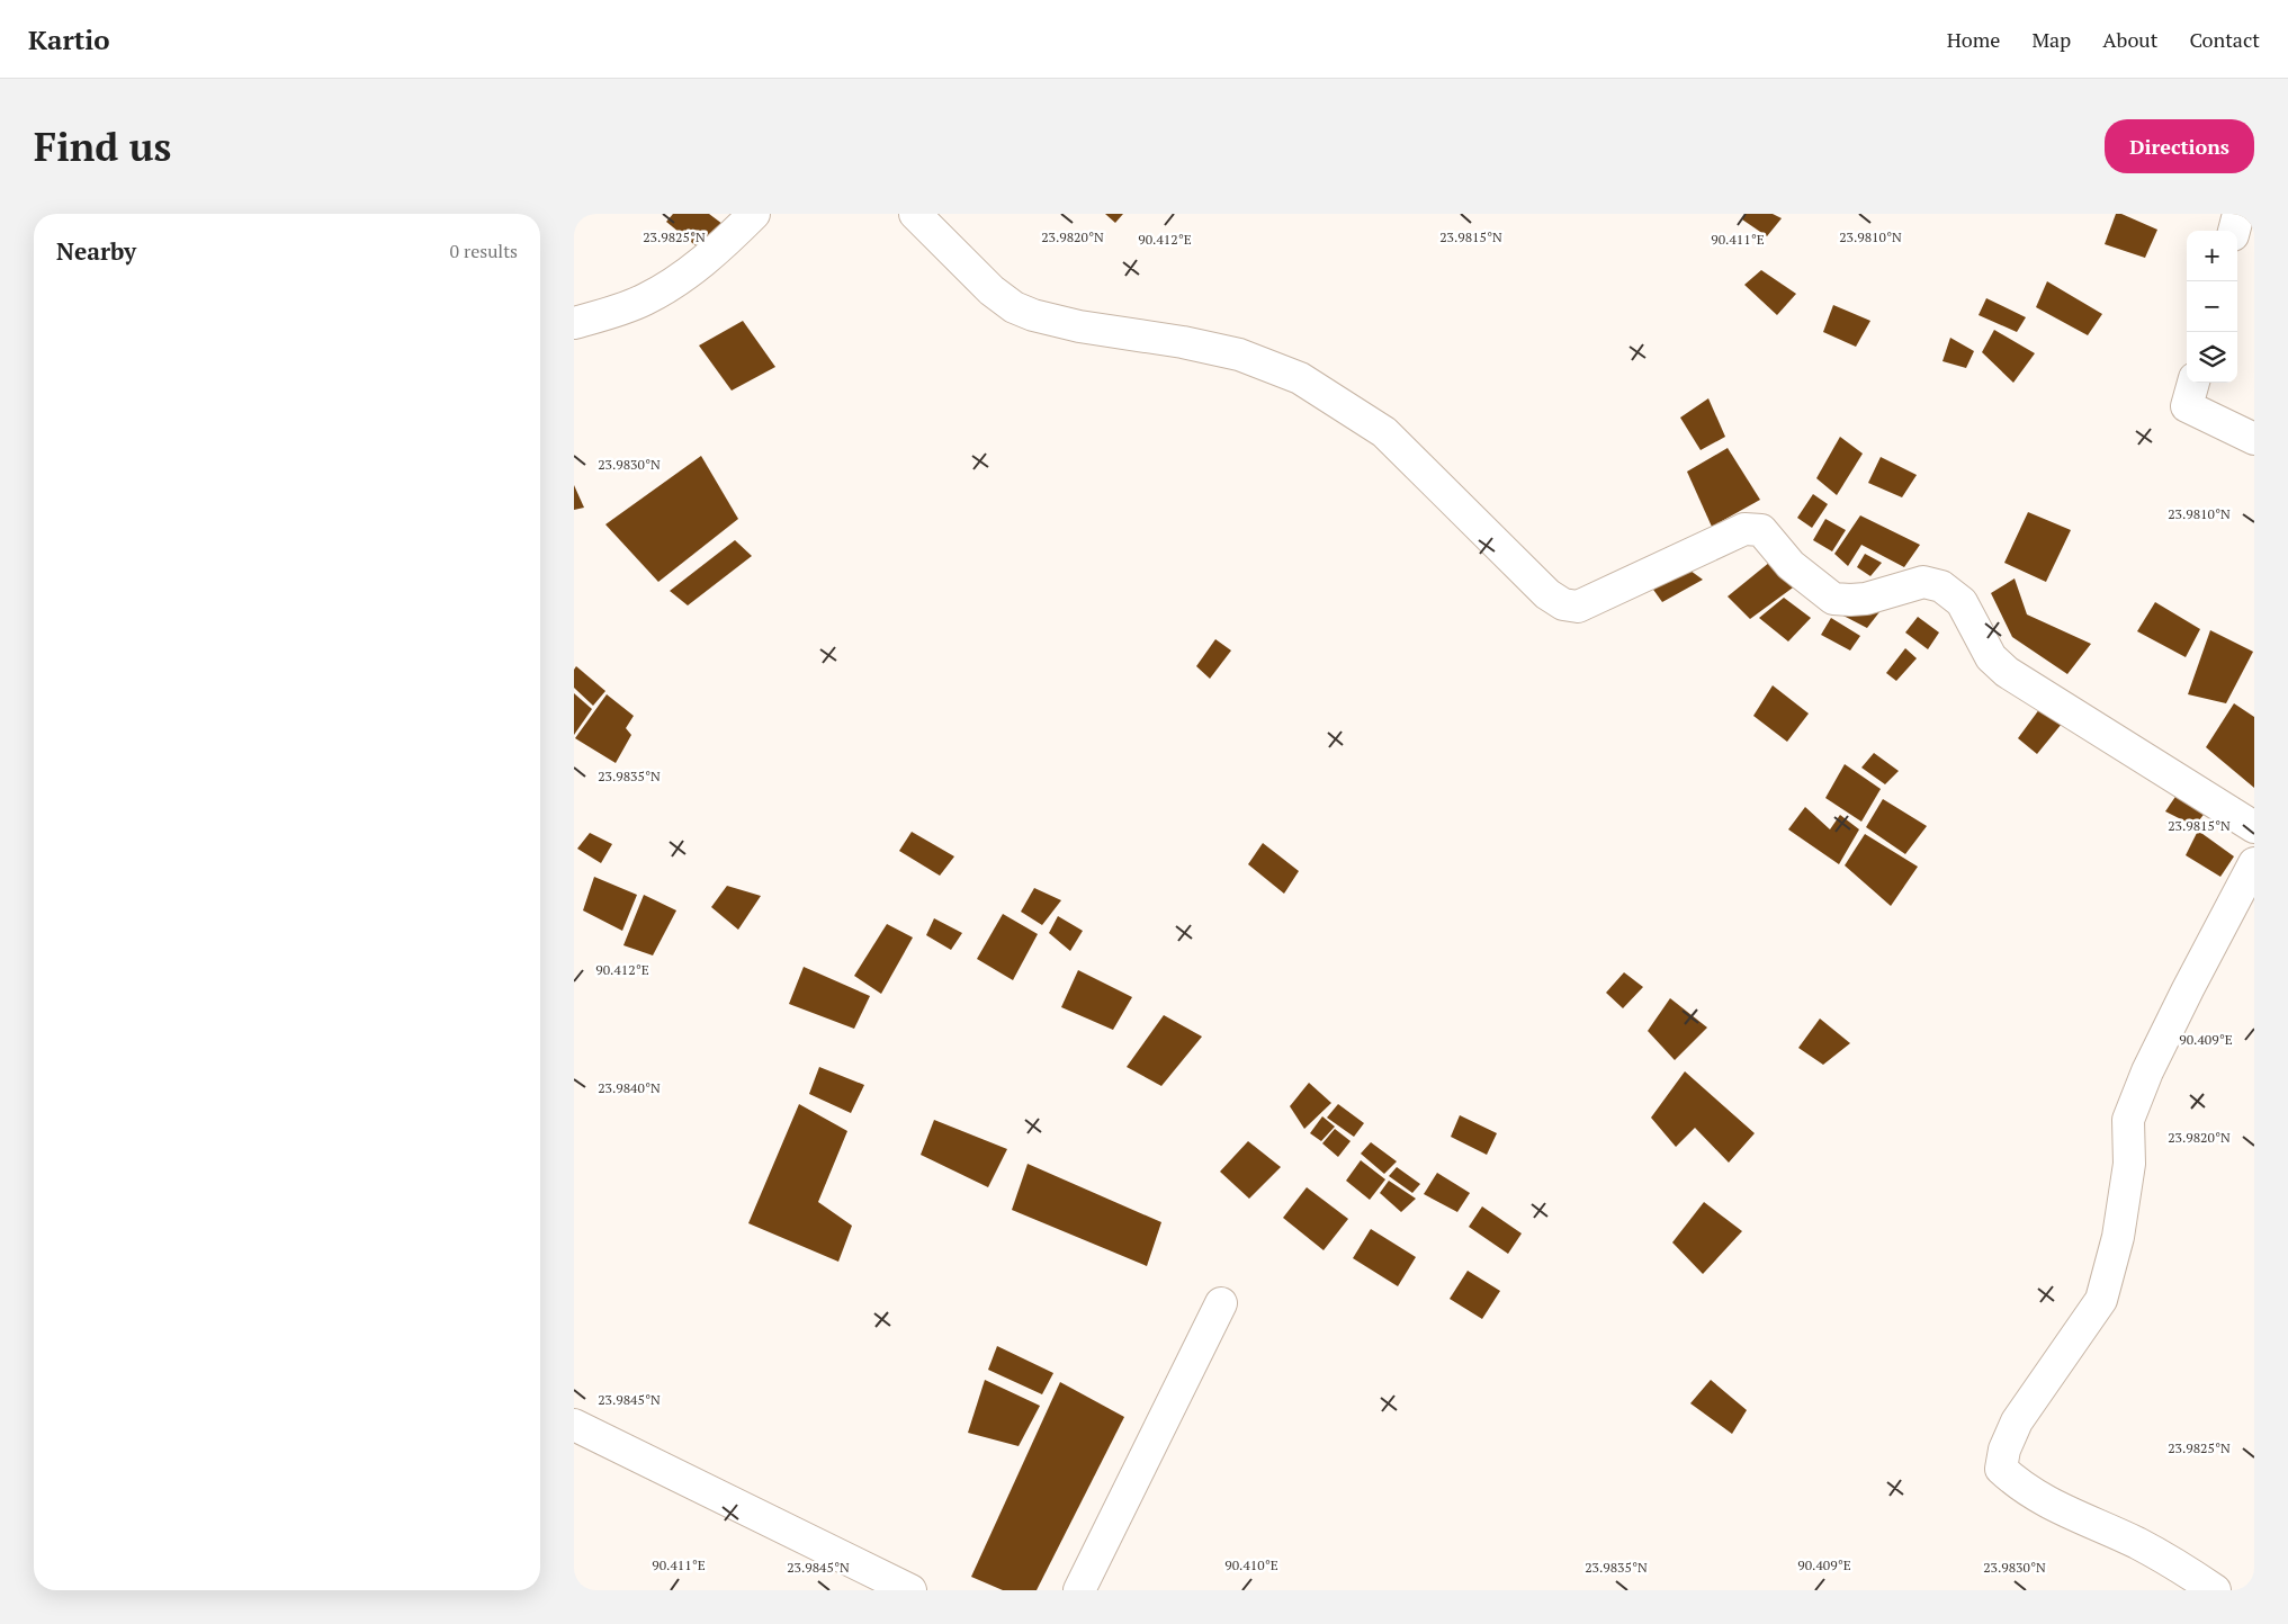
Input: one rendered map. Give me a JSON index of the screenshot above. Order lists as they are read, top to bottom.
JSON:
{
  "page": {
    "header": "Kartio",
    "nav": [
      "Home",
      "Map",
      "About",
      "Contact"
    ],
    "buttons": "Directions",
    "title": "Find us",
    "heading": ["Nearby", "0 results"],
    "map_buttons": ["+", "−"]
  },
  "coordinates": [
    "23.9825°N",
    "23.9820°N",
    "23.9815°N",
    "23.9810°N",
    "90.411°E",
    "90.412°E",
    "23.9830°N",
    "23.9835°N",
    "90.409°E",
    "23.9840°N",
    "23.9845°N",
    "90.410°E"
  ]
}
